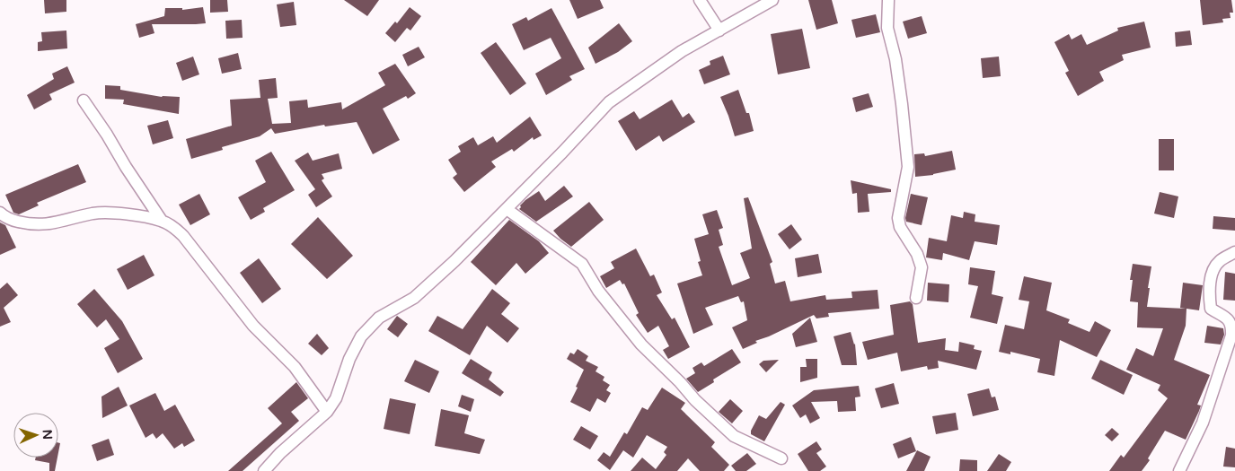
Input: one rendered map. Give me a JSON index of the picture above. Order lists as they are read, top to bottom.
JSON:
{
  "north": "right"
}
